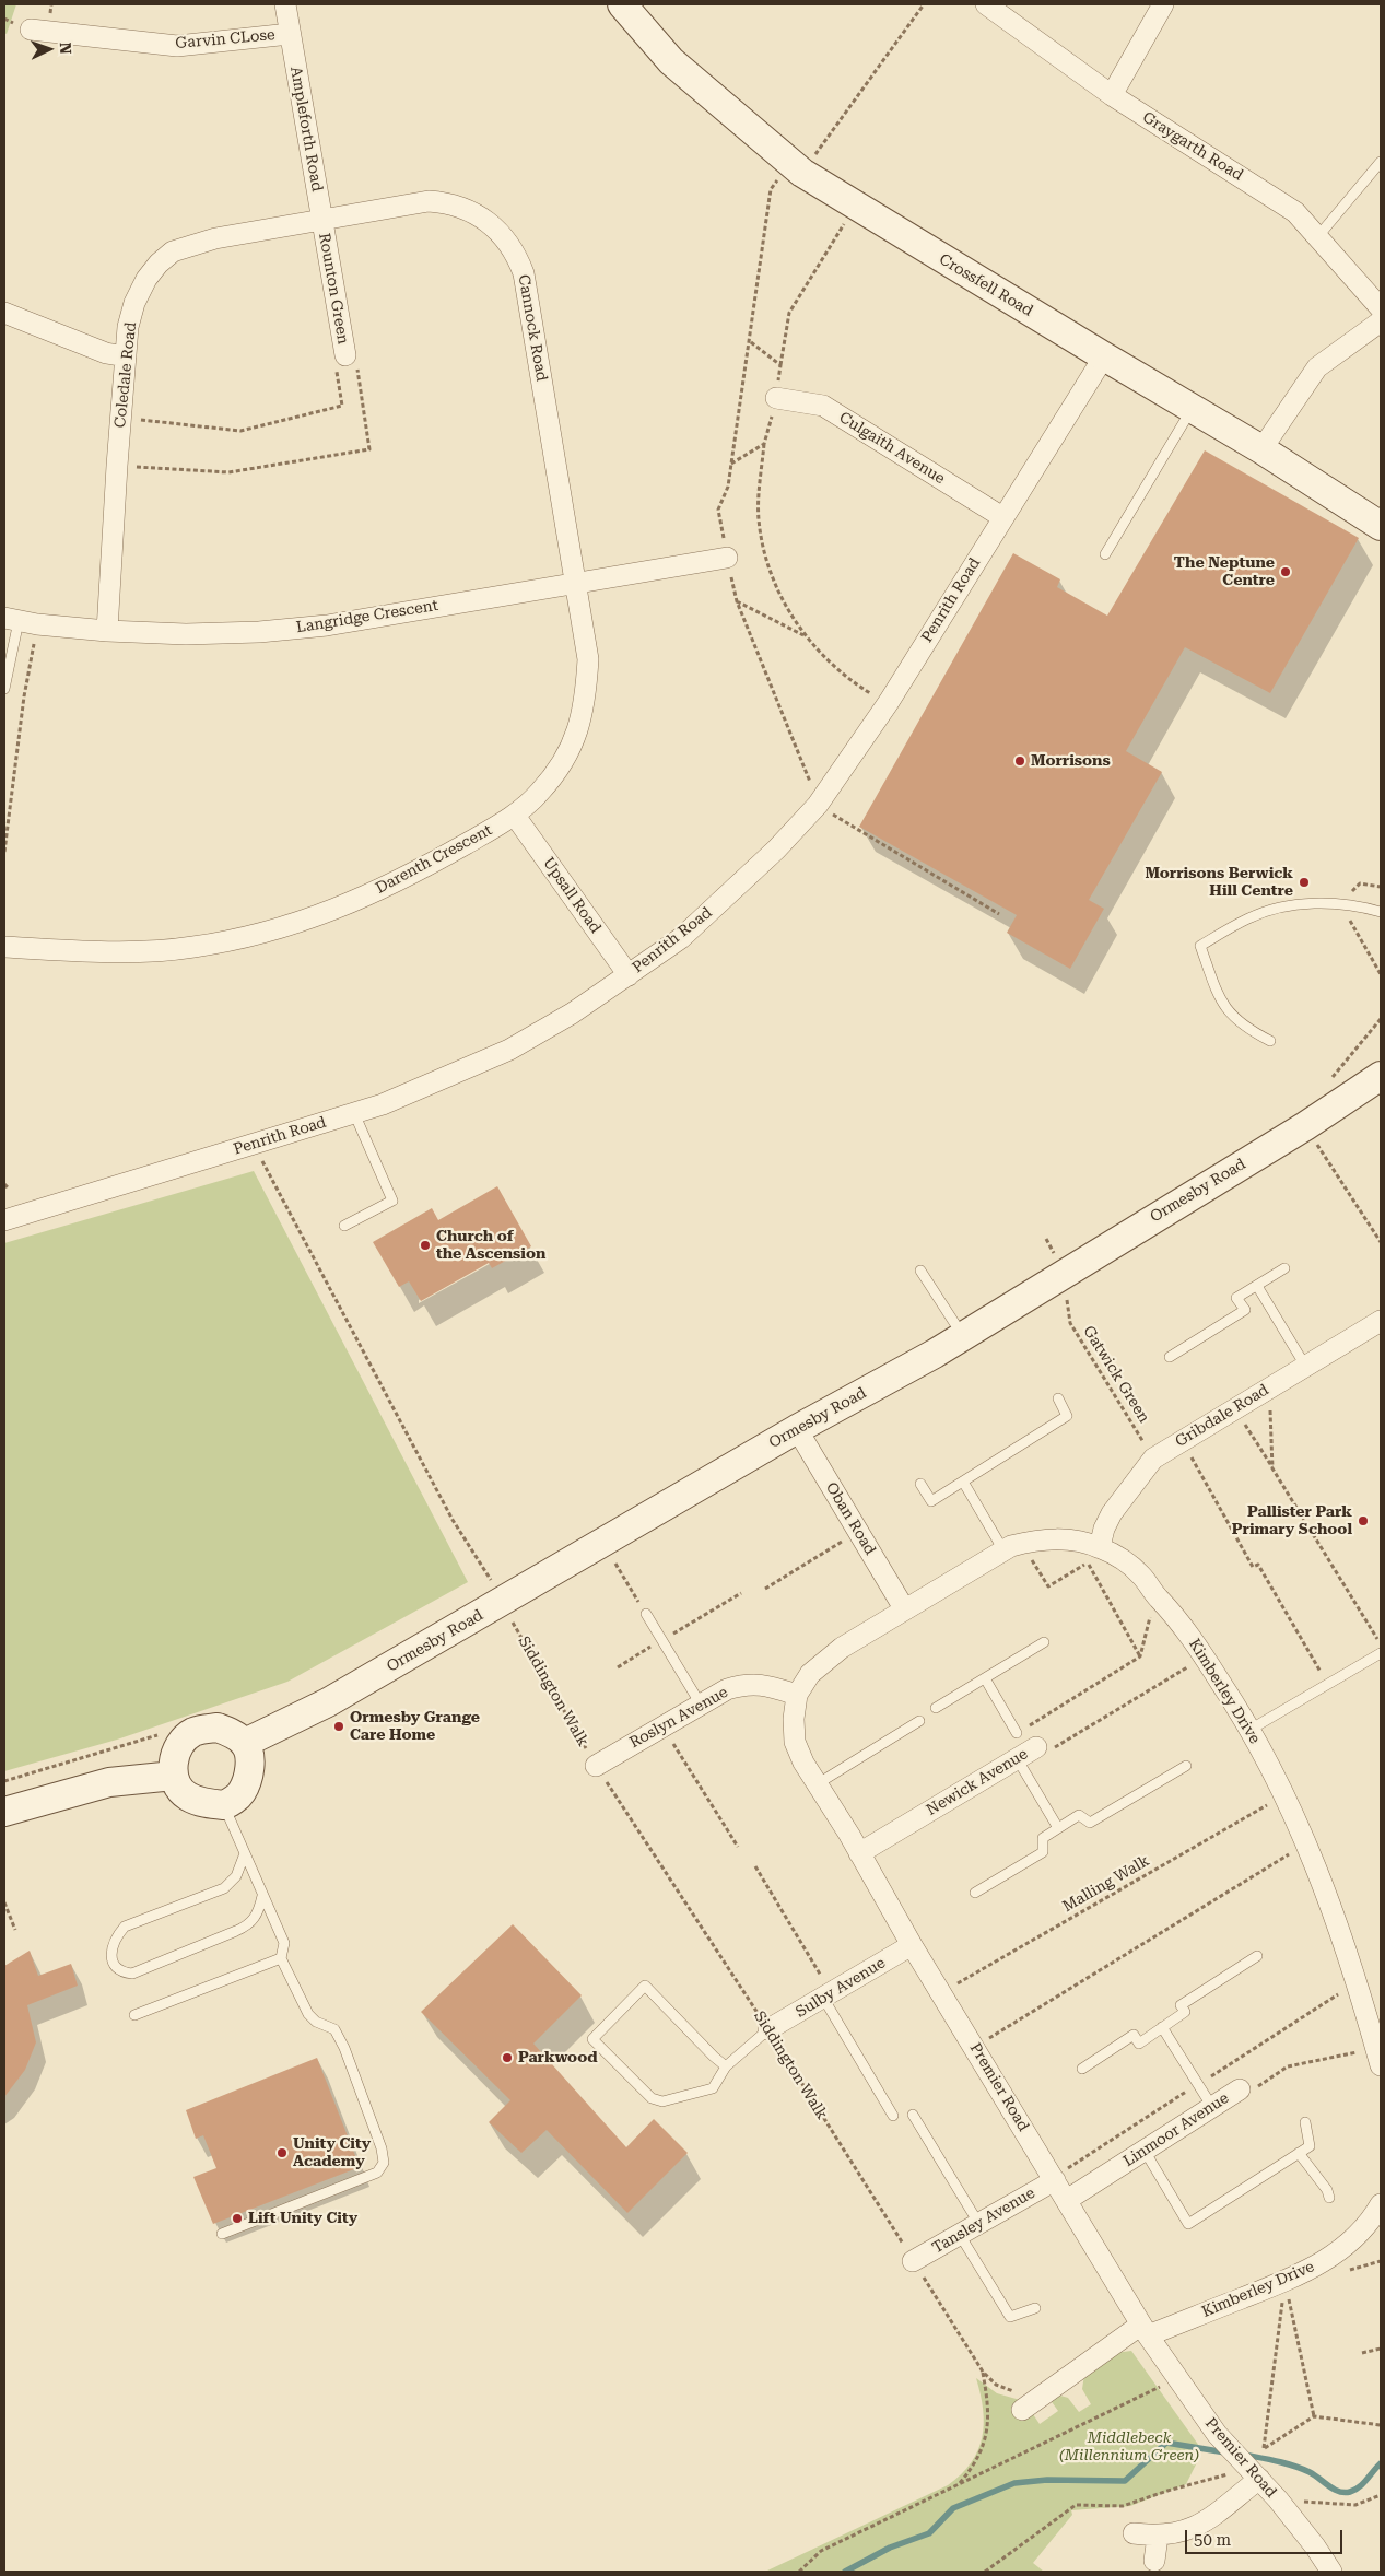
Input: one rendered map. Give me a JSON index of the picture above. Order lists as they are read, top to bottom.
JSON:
{
  "streets": {
    "street": [
      "Garvin CLose",
      "Ampleforth Road",
      "Graygarth Road",
      "Crossfell Road",
      "Rounton Green",
      "Cannock Road",
      "Coledale Road",
      "Culgaith Avenue",
      "Penrith Road",
      "Langridge Crescent",
      "Darenth Crescent",
      "Upsall Road",
      "Ormesby Road",
      "Gribdale Road",
      "Oban Road",
      "Kimberley Drive",
      "Roslyn Avenue",
      "Newick Avenue",
      "Sulby Avenue",
      "Premier Road",
      "Linmoor Avenue",
      "Tansley Avenue"
    ],
    "path": ["Gatwick Green", "Siddington Walk", "Malling Walk"]
  },
  "crossings": [
    ["Garvin CLose", "Ampleforth Road"],
    ["Ampleforth Road", "Rounton Green"],
    ["Ampleforth Road", "Cannock Road"],
    ["Ampleforth Road", "Coledale Road"],
    ["Crossfell Road", "Penrith Road"],
    ["Rounton Green", "Cannock Road"],
    ["Rounton Green", "Coledale Road"],
    ["Cannock Road", "Coledale Road"],
    ["Cannock Road", "Langridge Crescent"],
    ["Cannock Road", "Darenth Crescent"],
    ["Coledale Road", "Langridge Crescent"],
    ["Culgaith Avenue", "Penrith Road"],
    ["Penrith Road", "Upsall Road"],
    ["Penrith Road", "Siddington Walk"],
    ["Langridge Crescent", "Darenth Crescent"],
    ["Darenth Crescent", "Upsall Road"],
    ["Ormesby Road", "Gatwick Green"],
    ["Ormesby Road", "Oban Road"],
    ["Ormesby Road", "Siddington Walk"],
    ["Gatwick Green", "Gribdale Road"],
    ["Gribdale Road", "Kimberley Drive"],
    ["Oban Road", "Kimberley Drive"],
    ["Oban Road", "Premier Road"],
    ["Siddington Walk", "Roslyn Avenue"],
    ["Siddington Walk", "Sulby Avenue"],
    ["Siddington Walk", "Tansley Avenue"],
    ["Kimberley Drive", "Newick Avenue"],
    ["Kimberley Drive", "Malling Walk"],
    ["Kimberley Drive", "Premier Road"],
    ["Kimberley Drive", "Linmoor Avenue"],
    ["Roslyn Avenue", "Premier Road"],
    ["Newick Avenue", "Premier Road"],
    ["Malling Walk", "Premier Road"],
    ["Sulby Avenue", "Premier Road"],
    ["Premier Road", "Linmoor Avenue"],
    ["Premier Road", "Tansley Avenue"]
  ],
  "parks": ["Middlebeck (Millennium Green)"],
  "places": [
    "The Neptune Centre",
    "Morrisons",
    "Morrisons Berwick Hill Centre",
    "Church of the Ascension",
    "Pallister Park Primary School",
    "Ormesby Grange Care Home",
    "Parkwood",
    "Unity City Academy",
    "Lift Unity City"
  ],
  "scale_bar": "50 m",
  "north": "right"
}
